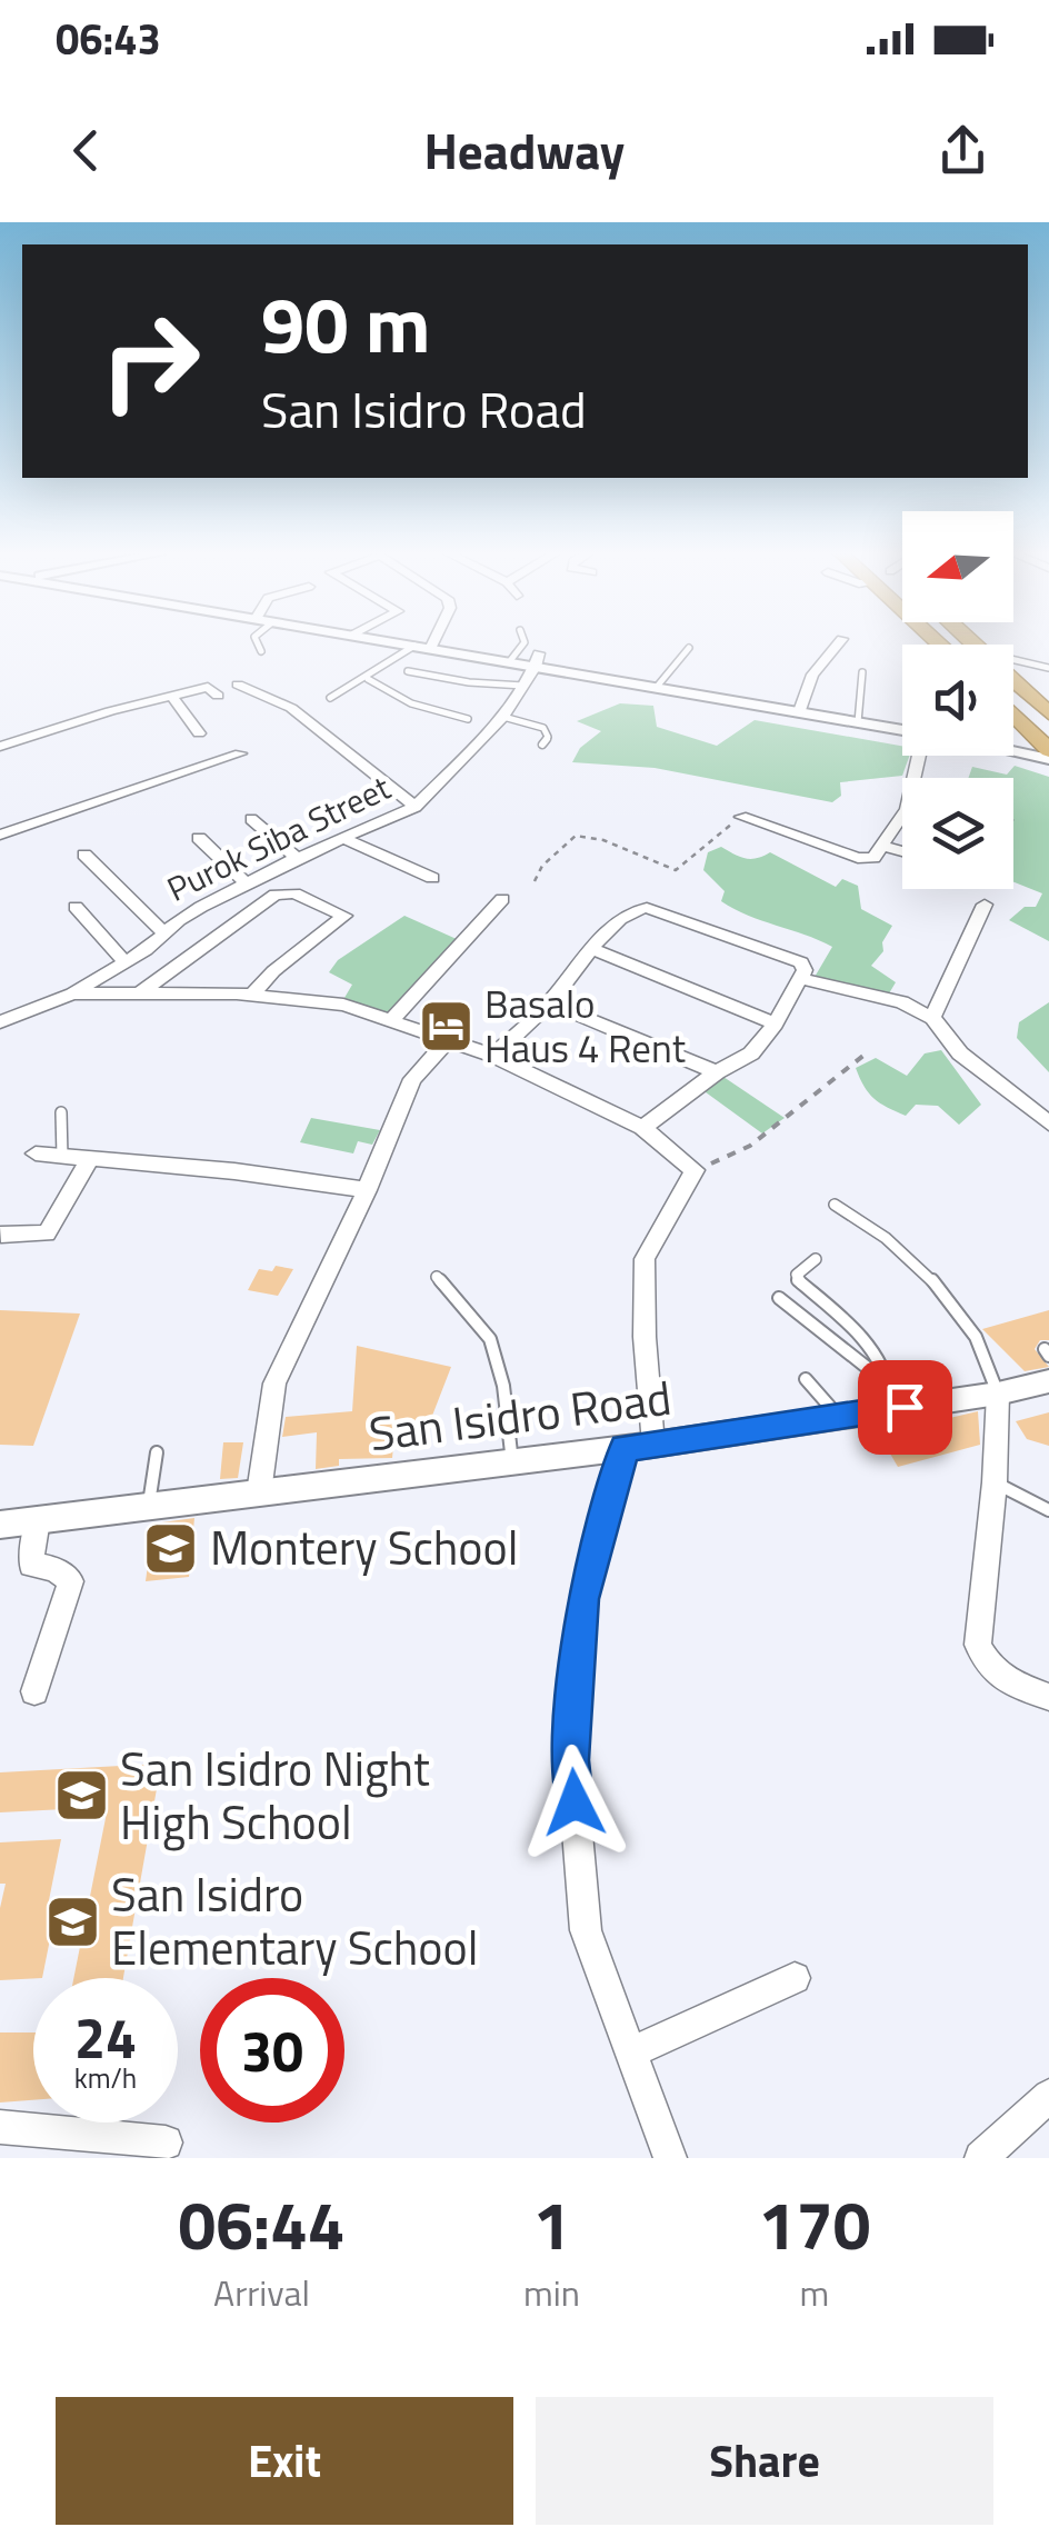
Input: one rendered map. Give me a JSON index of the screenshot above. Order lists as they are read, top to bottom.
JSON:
{
  "streets": {
    "street": ["Purok Siba Street", "San Isidro Road"]
  },
  "places": {
    "hotel": ["Basalo Haus 4 Rent"],
    "school or university": ["Montery School", "San Isidro Night High School", "San Isidro Elementary School"]
  },
  "north": "left",
  "page": {
    "status": "06:43",
    "header": "Headway",
    "turn": ["90 m", "San Isidro Road"],
    "speed": "24 km/h",
    "limit": "30",
    "eta": [
      "06:44",
      "Arrival",
      "1",
      "min",
      "170",
      "m"
    ],
    "buttons": ["Exit", "Share"]
  }
}
